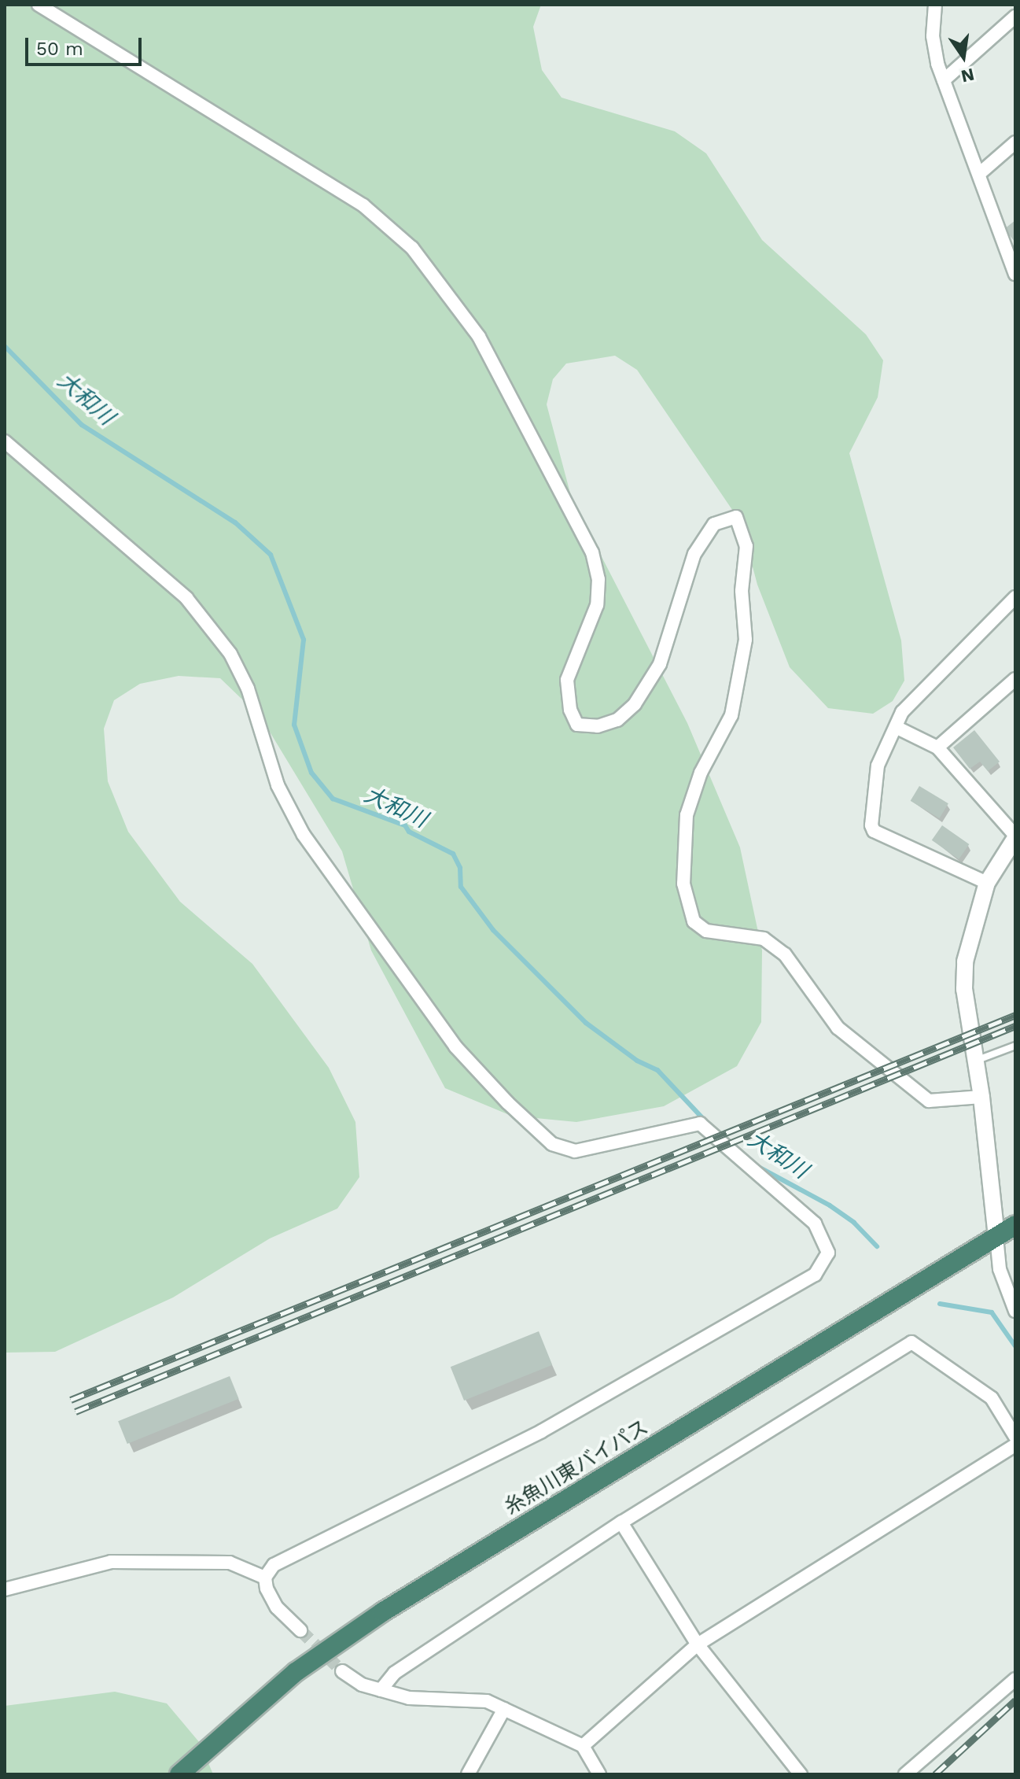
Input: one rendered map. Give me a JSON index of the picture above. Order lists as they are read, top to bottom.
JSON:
{
  "streets": {
    "highway": ["糸魚川東バイパス"]
  },
  "water": ["大和川"],
  "scale_bar": "50 m",
  "north": "bottom"
}
